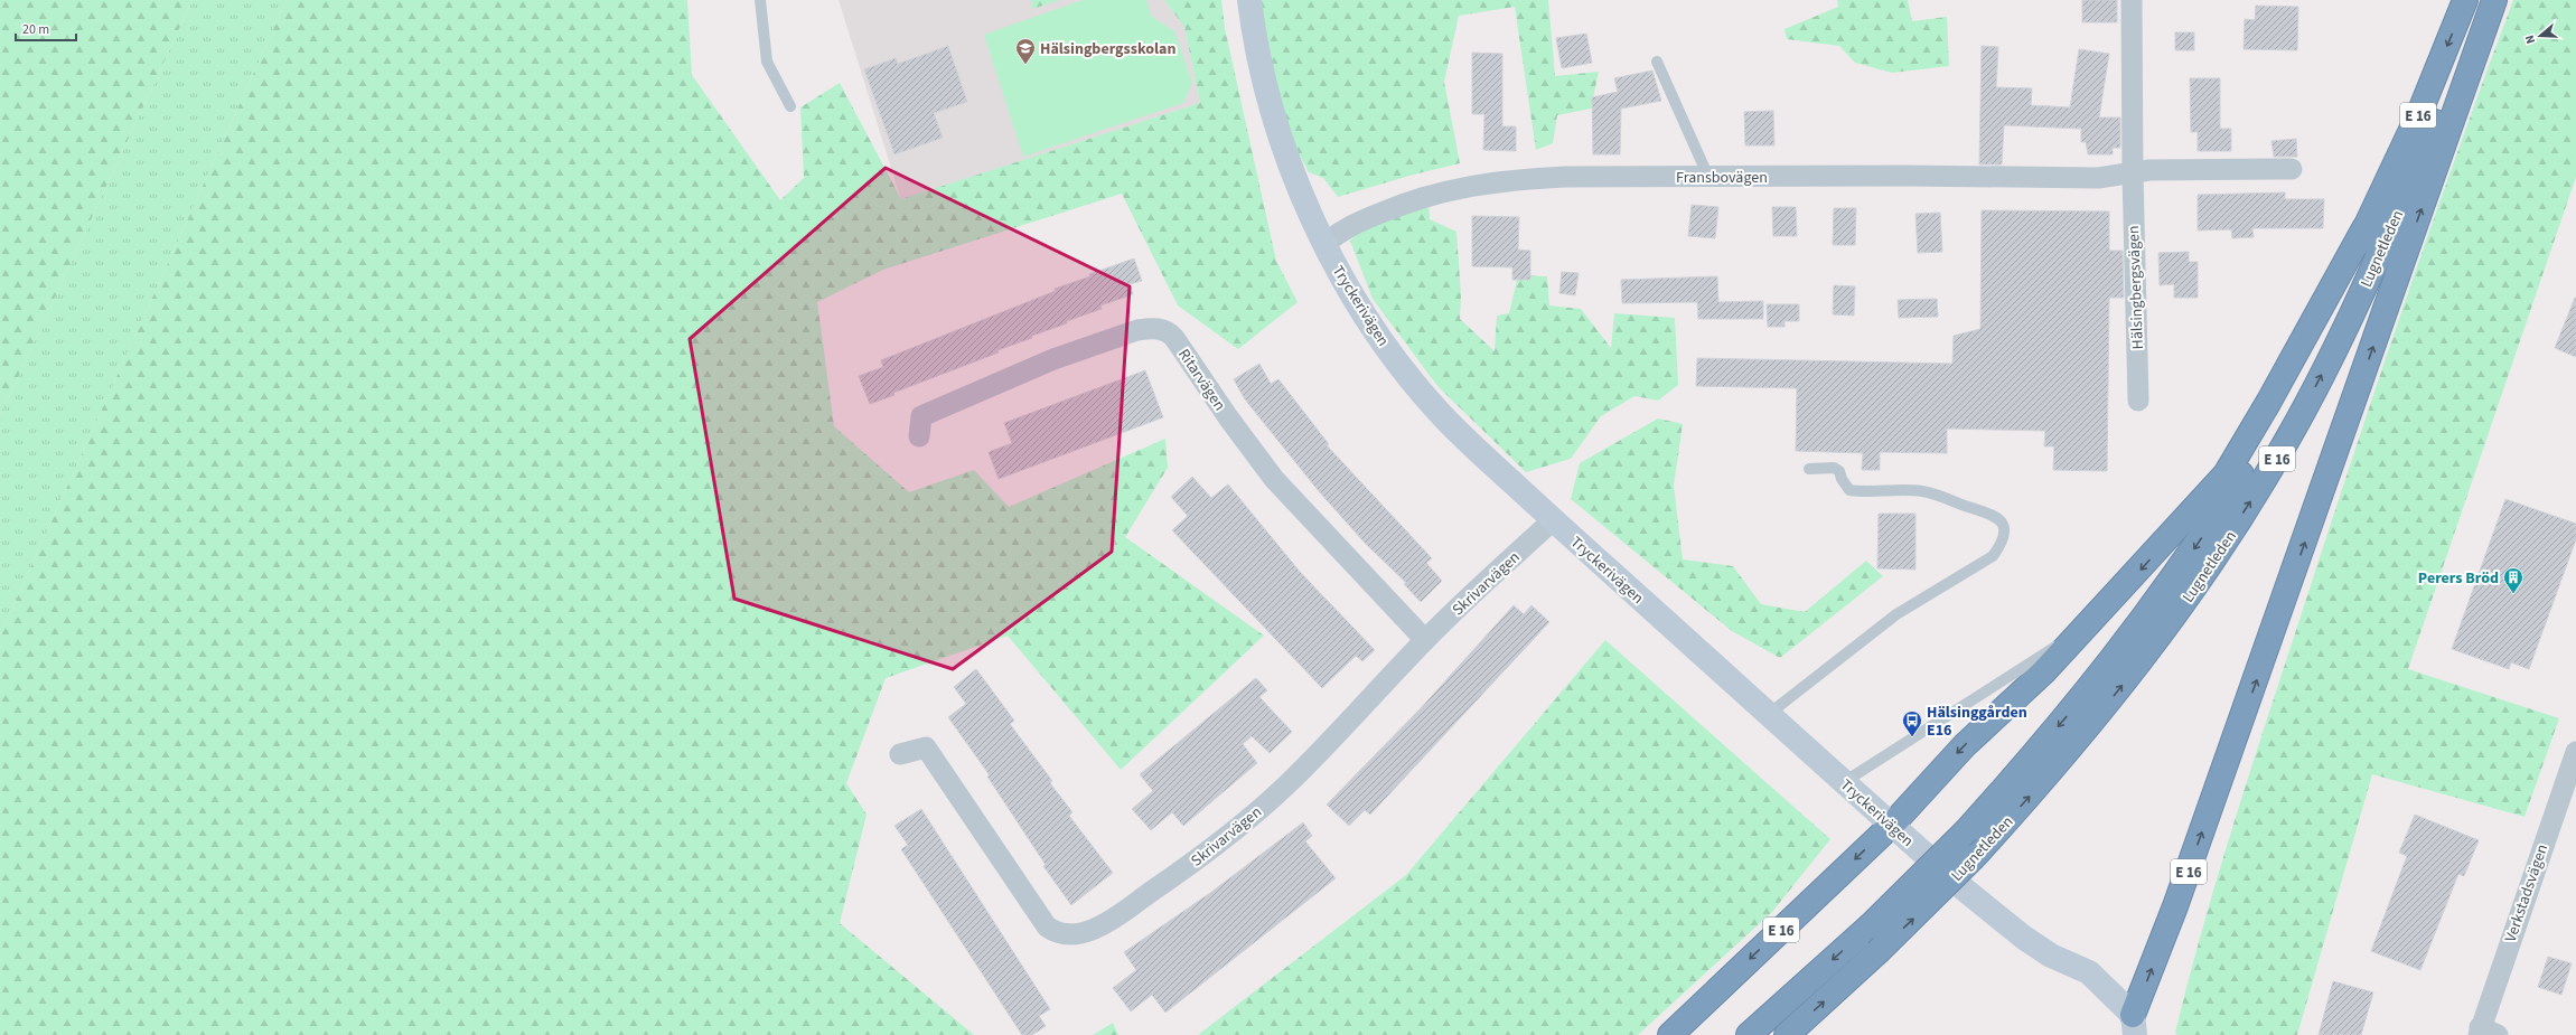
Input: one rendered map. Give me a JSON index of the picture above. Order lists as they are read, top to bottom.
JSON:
{
  "streets": {
    "highway": ["E 16", "Lugnetleden"],
    "street": [
      "Fransbovägen",
      "Hälsingbergsvägen",
      "Tryckerivägen",
      "Ritarvägen",
      "Skrivarvägen",
      "Verkstadsvägen"
    ]
  },
  "crossings": [
    ["E 16", "Lugnetleden"],
    ["E 16", "Tryckerivägen"],
    ["Fransbovägen", "Hälsingbergsvägen"],
    ["Fransbovägen", "Tryckerivägen"],
    ["Tryckerivägen", "Skrivarvägen"],
    ["Ritarvägen", "Skrivarvägen"]
  ],
  "places": {
    "school or university": ["Hälsingbergsskolan"],
    "building": ["Perers Bröd"],
    "bus stop": ["Hälsinggården E16"]
  },
  "scale_bar": "20 m",
  "north": "left"
}
